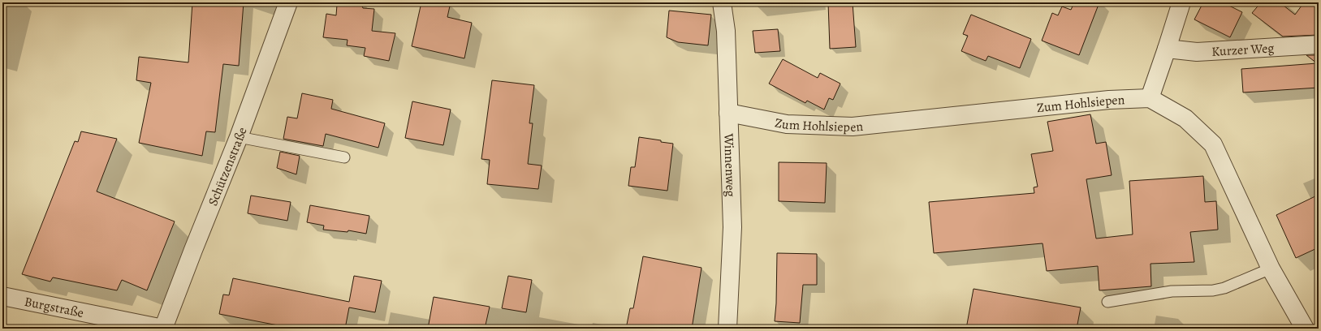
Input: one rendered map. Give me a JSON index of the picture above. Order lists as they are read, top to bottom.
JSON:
{
  "streets": {
    "street": [
      "Kurzer Weg",
      "Zum Hohlsiepen",
      "Schützenstraße",
      "Winnenweg",
      "Burgstraße"
    ]
  },
  "crossings": [
    ["Zum Hohlsiepen", "Winnenweg"],
    ["Schützenstraße", "Burgstraße"]
  ]
}
